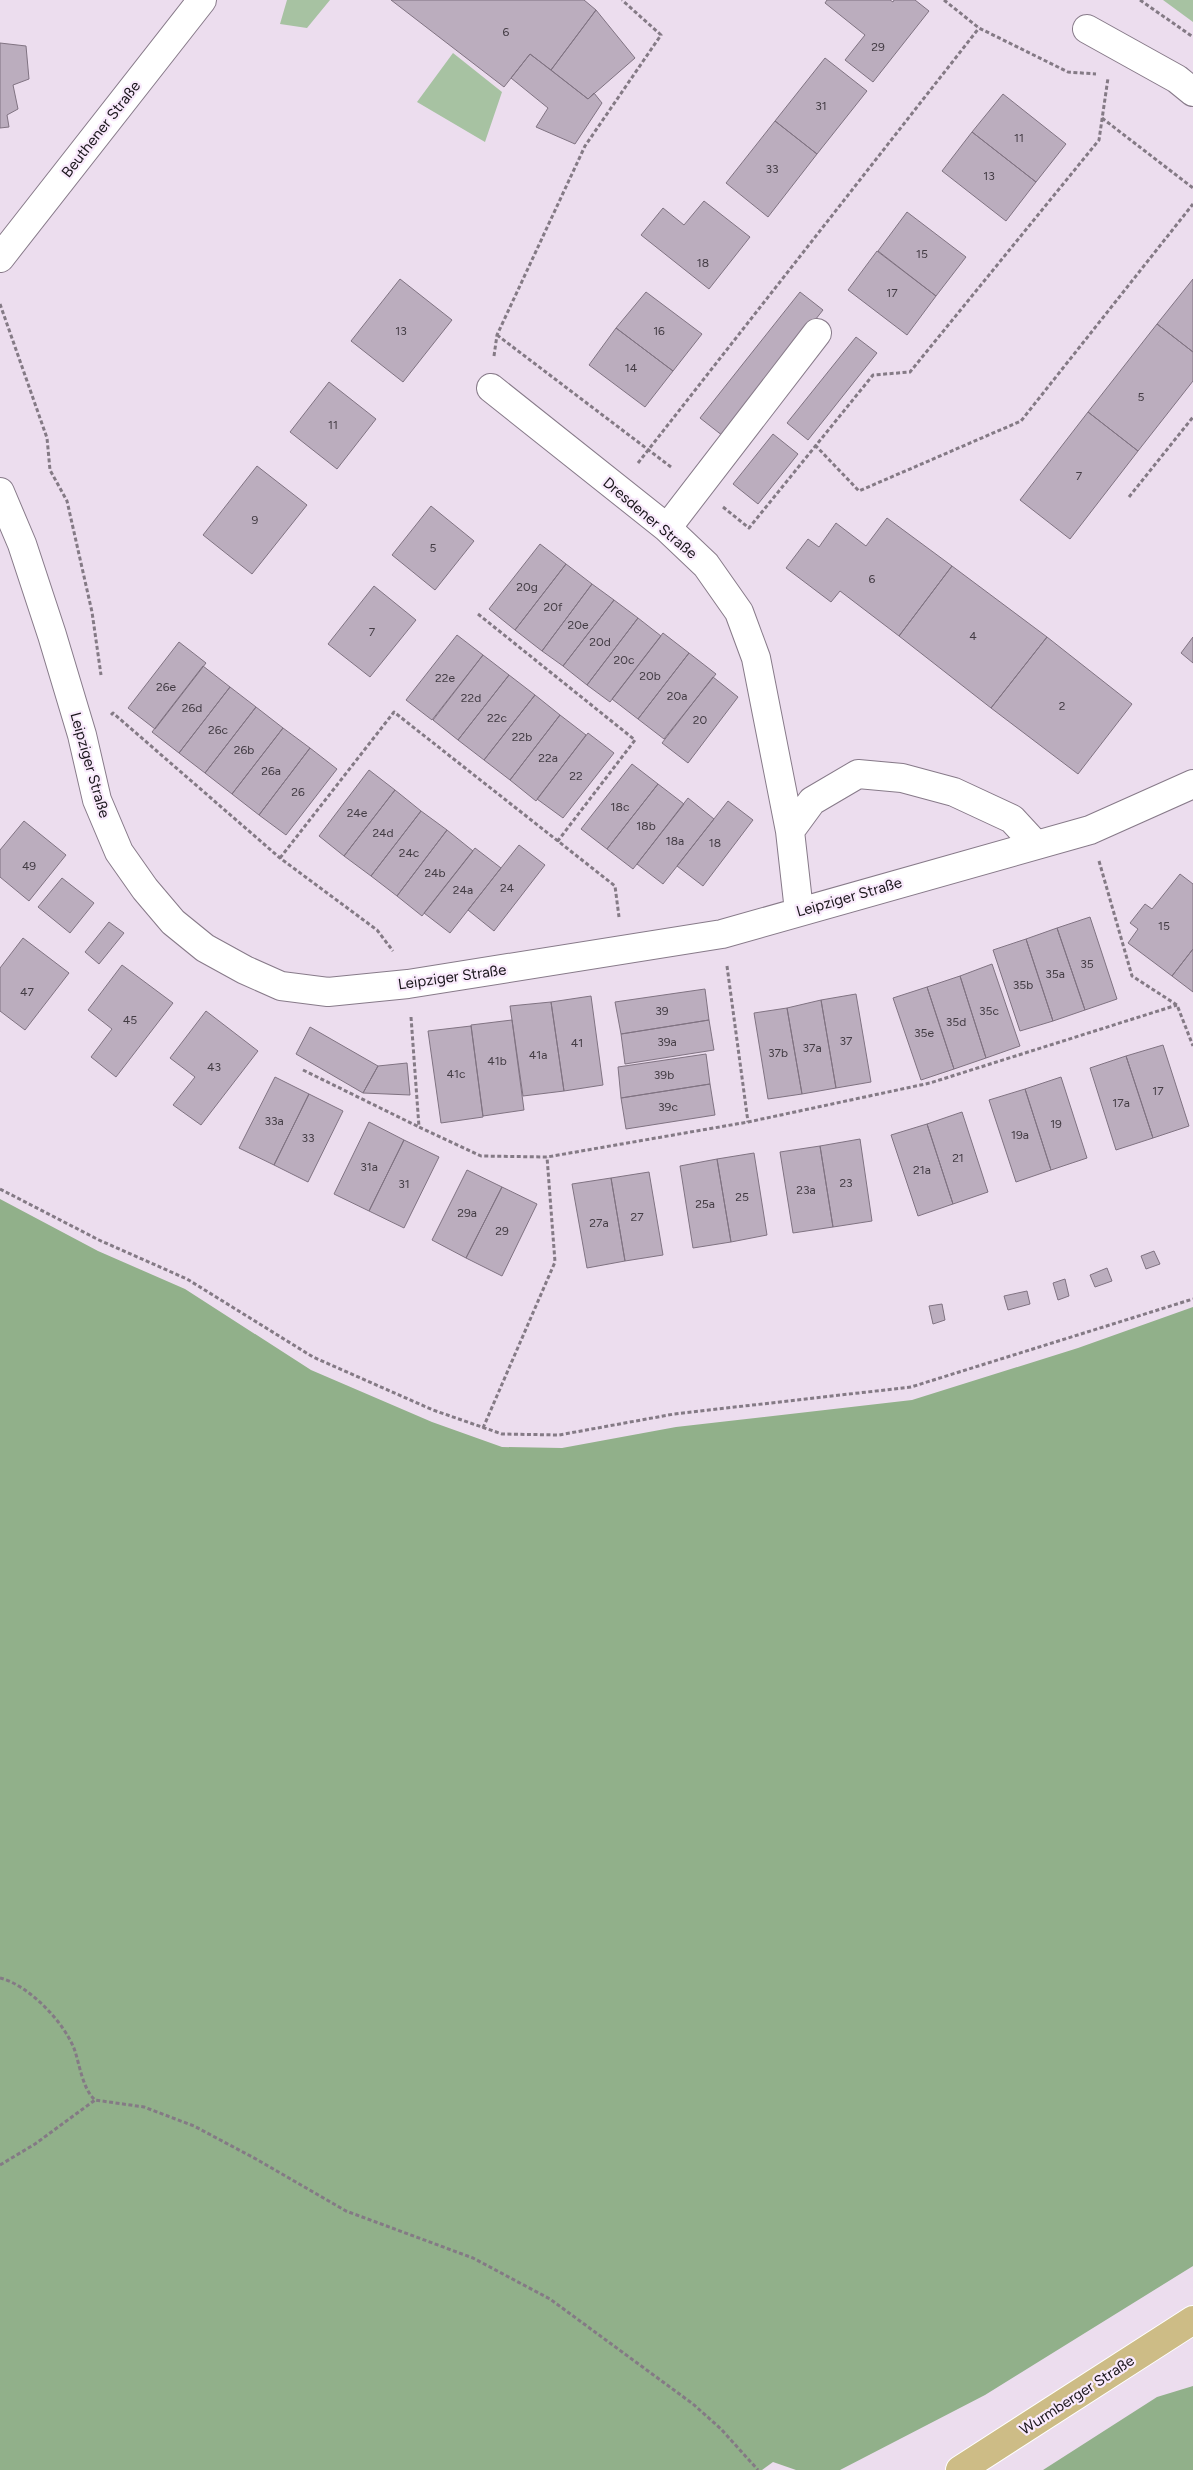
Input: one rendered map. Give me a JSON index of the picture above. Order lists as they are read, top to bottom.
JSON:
{
  "streets": {
    "main road": ["Wurmberger Straße"],
    "street": ["Beuthener Straße", "Dresdener Straße", "Leipziger Straße"]
  },
  "crossings": [
    ["Dresdener Straße", "Leipziger Straße"]
  ],
  "house_numbers": [
    "6",
    "29",
    "31",
    "11",
    "33",
    "13",
    "15",
    "18",
    "17",
    "13",
    "16",
    "14",
    "5",
    "11",
    "7",
    "9",
    "5",
    "6",
    "20g",
    "20f",
    "20e",
    "7",
    "4",
    "20d",
    "20c",
    "20b",
    "22e",
    "26e",
    "20a",
    "22d",
    "2",
    "26d",
    "22c",
    "20",
    "26c",
    "22b",
    "26b",
    "22a",
    "26a",
    "22",
    "26",
    "18c",
    "24e",
    "18b",
    "24d",
    "18a",
    "18",
    "24c",
    "49",
    "24b",
    "24",
    "24a",
    "15",
    "35",
    "35a",
    "35b",
    "47",
    "39",
    "35c",
    "45",
    "35d",
    "35e",
    "37",
    "39a",
    "41",
    "37a",
    "37b",
    "41a",
    "41b",
    "43",
    "41c",
    "39b",
    "17",
    "17a",
    "39c",
    "33a",
    "19",
    "19a",
    "33",
    "21",
    "31a",
    "21a",
    "23",
    "31",
    "23a",
    "25",
    "25a",
    "29a",
    "27",
    "27a",
    "29"
  ]
}
